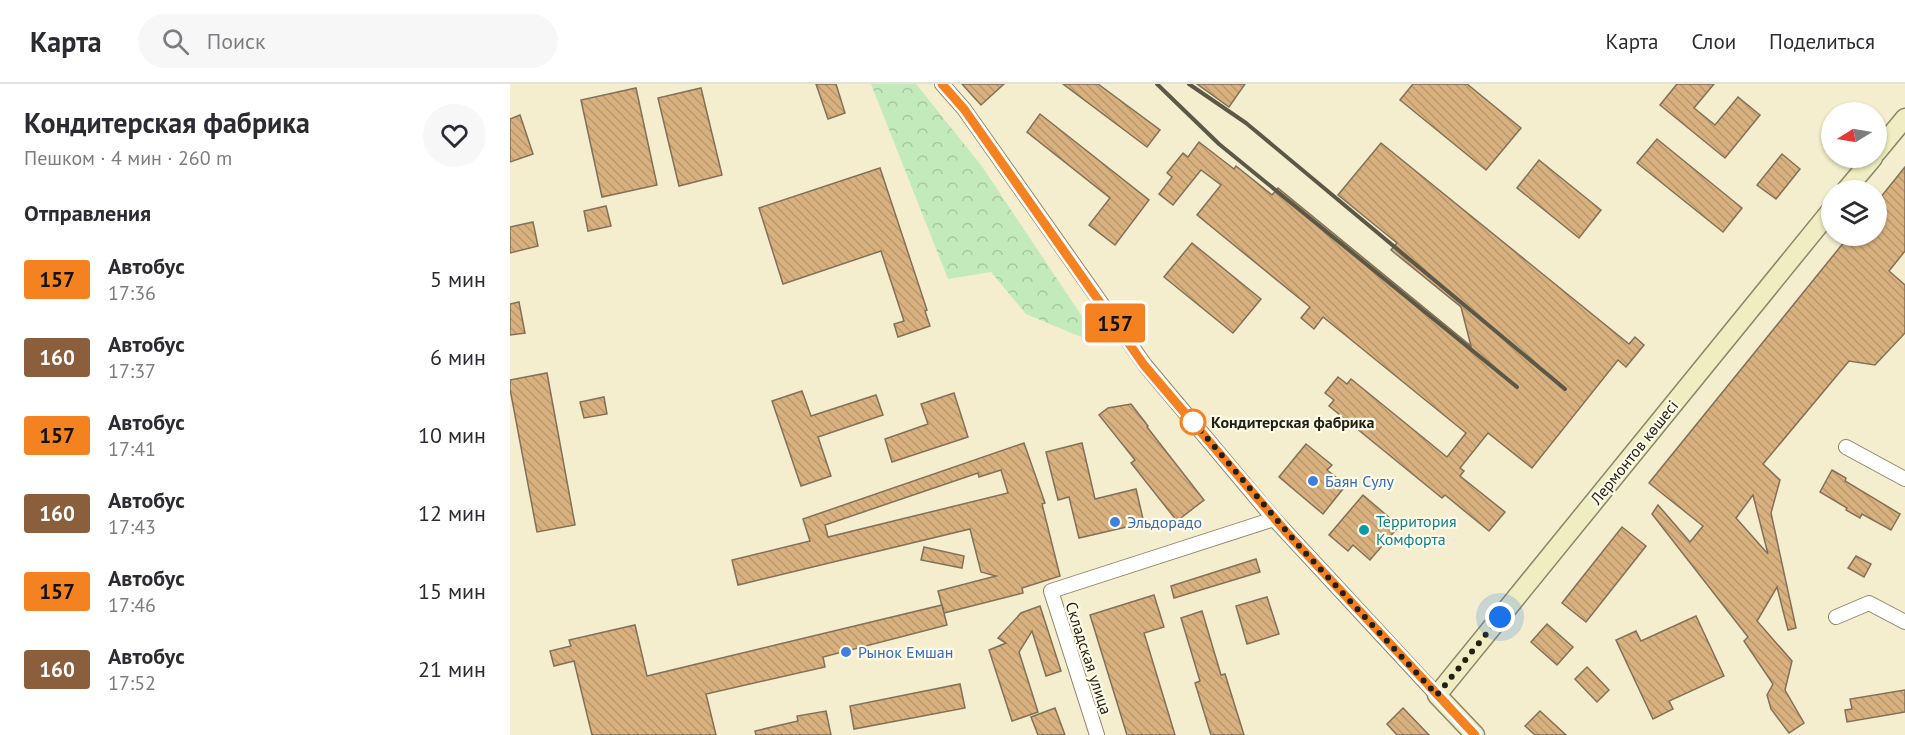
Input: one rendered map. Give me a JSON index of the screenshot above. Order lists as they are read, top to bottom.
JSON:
{
  "streets": {
    "street": ["Лермонтов көшесі", "Складская улица"]
  },
  "places": [
    "Кондитерская фабрика",
    "Баян Сулу",
    "Эльдорадо",
    "Территория Комфорта",
    "Рынок Емшан"
  ],
  "lines": ["bus line 157"],
  "north": "left",
  "page": {
    "header": "Карта",
    "search": "Поиск",
    "nav": ["Карта", "Слои", "Поделиться"],
    "heading": [
      ["Кондитерская фабрика", "Пешком · 4 мин · 260 m"],
      "Отправления"
    ],
    "on_map": "157",
    "list": [
      {
        "mark": "157",
        "name": "Автобус",
        "note": "17:36",
        "value": "5 мин"
      },
      {
        "mark": "160",
        "name": "Автобус",
        "note": "17:37",
        "value": "6 мин"
      },
      {
        "mark": "157",
        "name": "Автобус",
        "note": "17:41",
        "value": "10 мин"
      },
      {
        "mark": "160",
        "name": "Автобус",
        "note": "17:43",
        "value": "12 мин"
      },
      {
        "mark": "157",
        "name": "Автобус",
        "note": "17:46",
        "value": "15 мин"
      },
      {
        "mark": "160",
        "name": "Автобус",
        "note": "17:52",
        "value": "21 мин"
      }
    ]
  }
}
